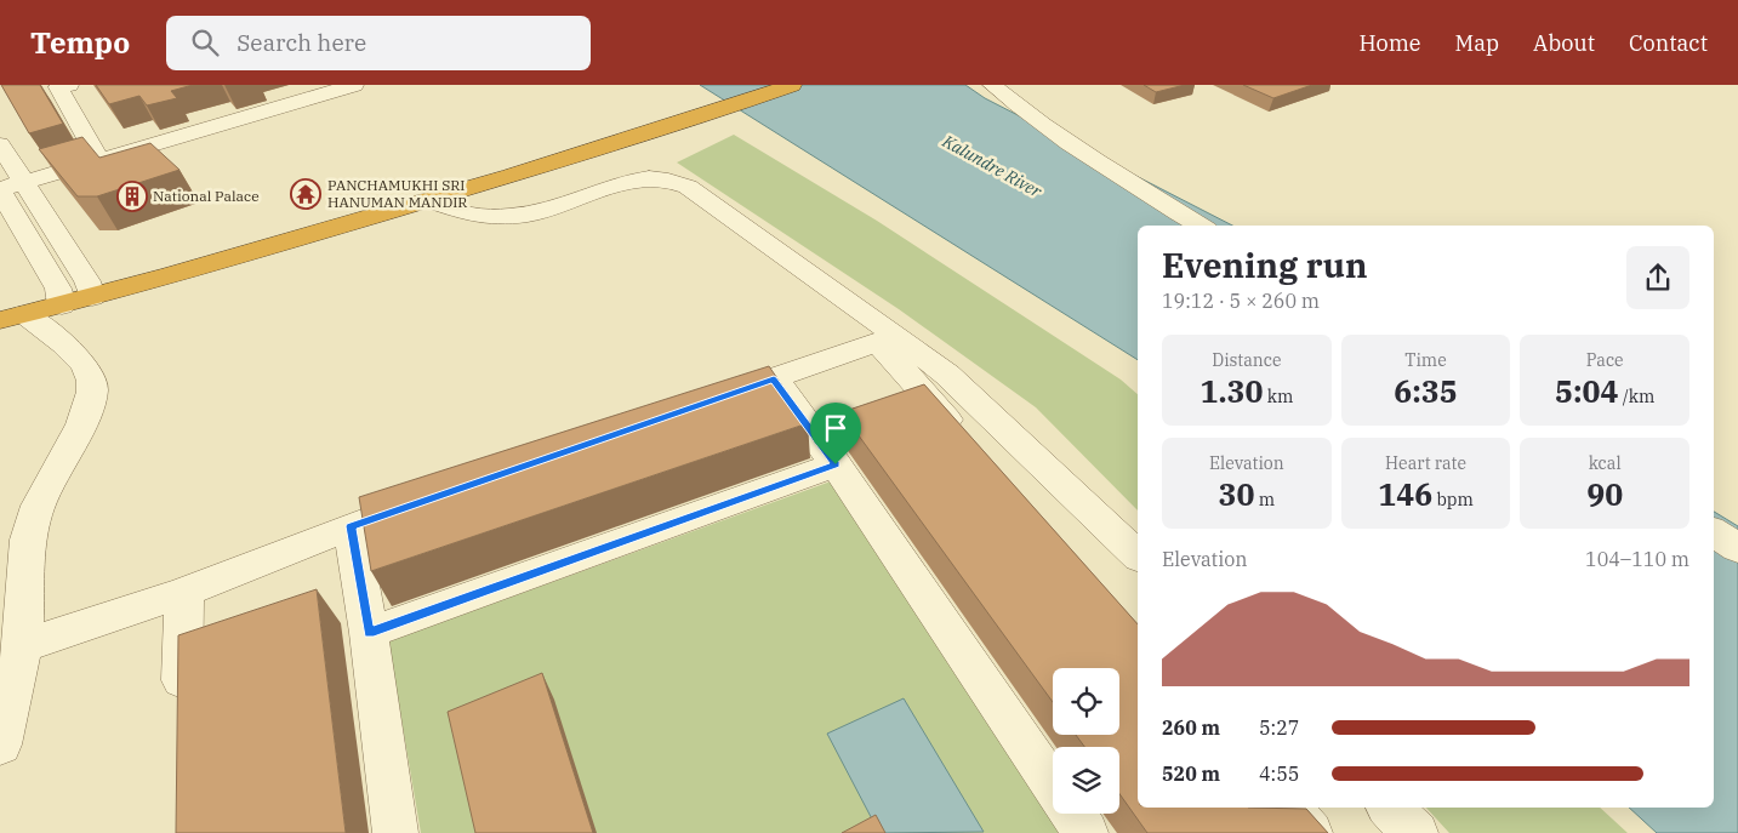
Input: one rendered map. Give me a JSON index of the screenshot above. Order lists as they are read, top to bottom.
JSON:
{
  "water": ["Kalundre River"],
  "places": {
    "temple": ["PANCHAMUKHI SRI HANUMAN MANDIR"],
    "building": ["National Palace"]
  },
  "page": {
    "header": "Tempo",
    "search": "Search here",
    "nav": [
      "Home",
      "Map",
      "About",
      "Contact"
    ],
    "heading": ["Evening run", "19:12 · 5 × 260 m"],
    "stats": [
      ["Distance", "1.30 km"],
      ["Time", "6:35"],
      ["Pace", "5:04 /km"],
      ["Elevation", "30 m"],
      ["Heart rate", "146 bpm"],
      ["kcal", "90"]
    ],
    "chart": ["Elevation", "104–110 m"],
    "list": [
      {
        "name": "260 m",
        "note": "5:27"
      },
      {
        "name": "520 m",
        "note": "4:55"
      }
    ]
  }
}
